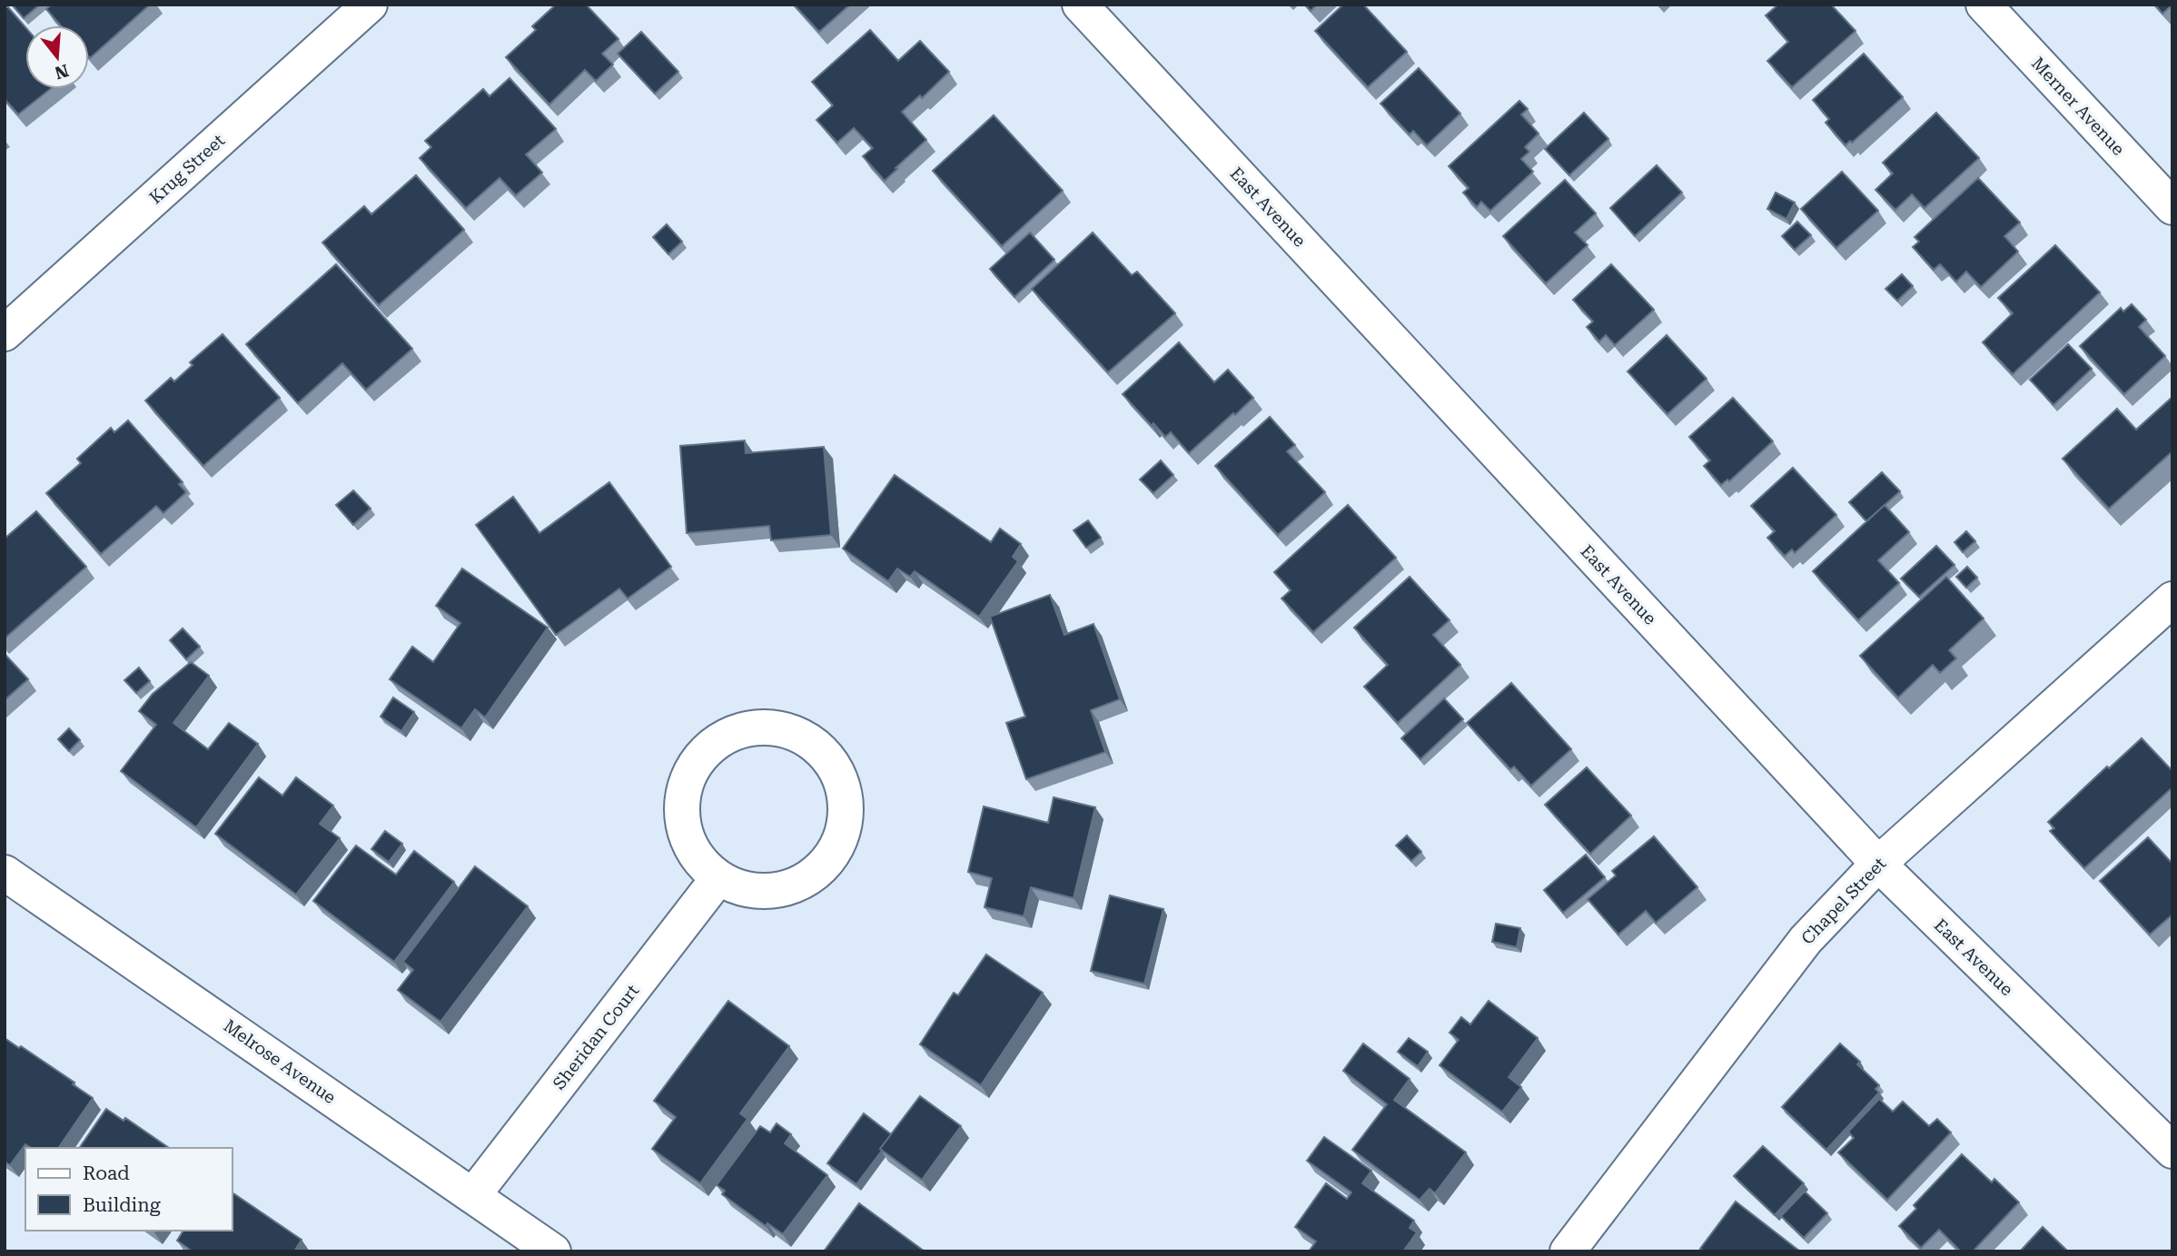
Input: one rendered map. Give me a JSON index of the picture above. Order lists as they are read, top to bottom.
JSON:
{
  "streets": {
    "street": [
      "Merner Avenue",
      "Krug Street",
      "East Avenue",
      "Chapel Street",
      "Sheridan Court",
      "Melrose Avenue"
    ]
  },
  "crossings": [
    ["East Avenue", "Chapel Street"],
    ["Sheridan Court", "Melrose Avenue"]
  ],
  "legend": ["Road", "Building"],
  "north": "bottom"
}
